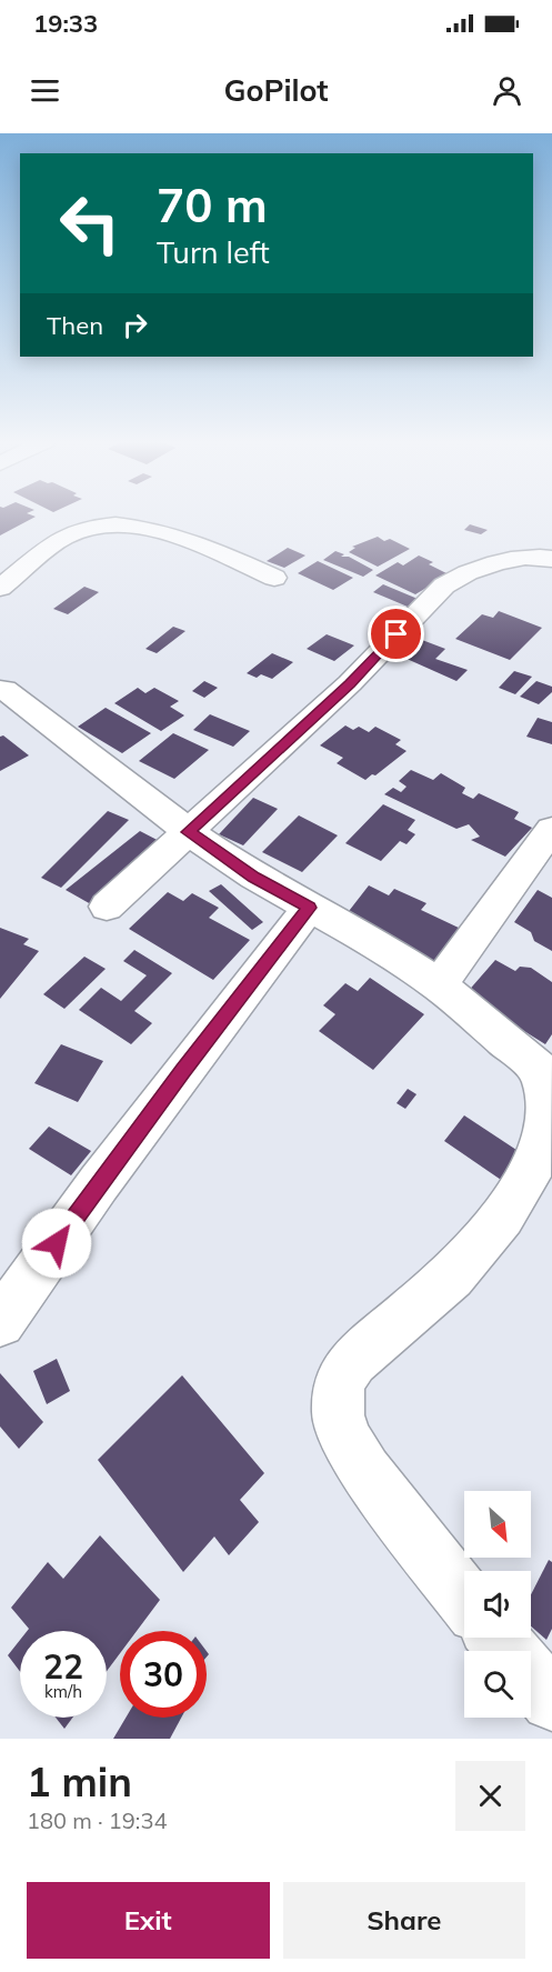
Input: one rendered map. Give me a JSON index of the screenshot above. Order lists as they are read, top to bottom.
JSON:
{
  "north": "bottom right",
  "page": {
    "status": "19:33",
    "header": "GoPilot",
    "turn": ["70 m", "Turn left"],
    "then": "Then",
    "speed": "22 km/h",
    "limit": "30",
    "heading": ["1 min", "180 m · 19:34"],
    "buttons": ["Exit", "Share"]
  }
}
